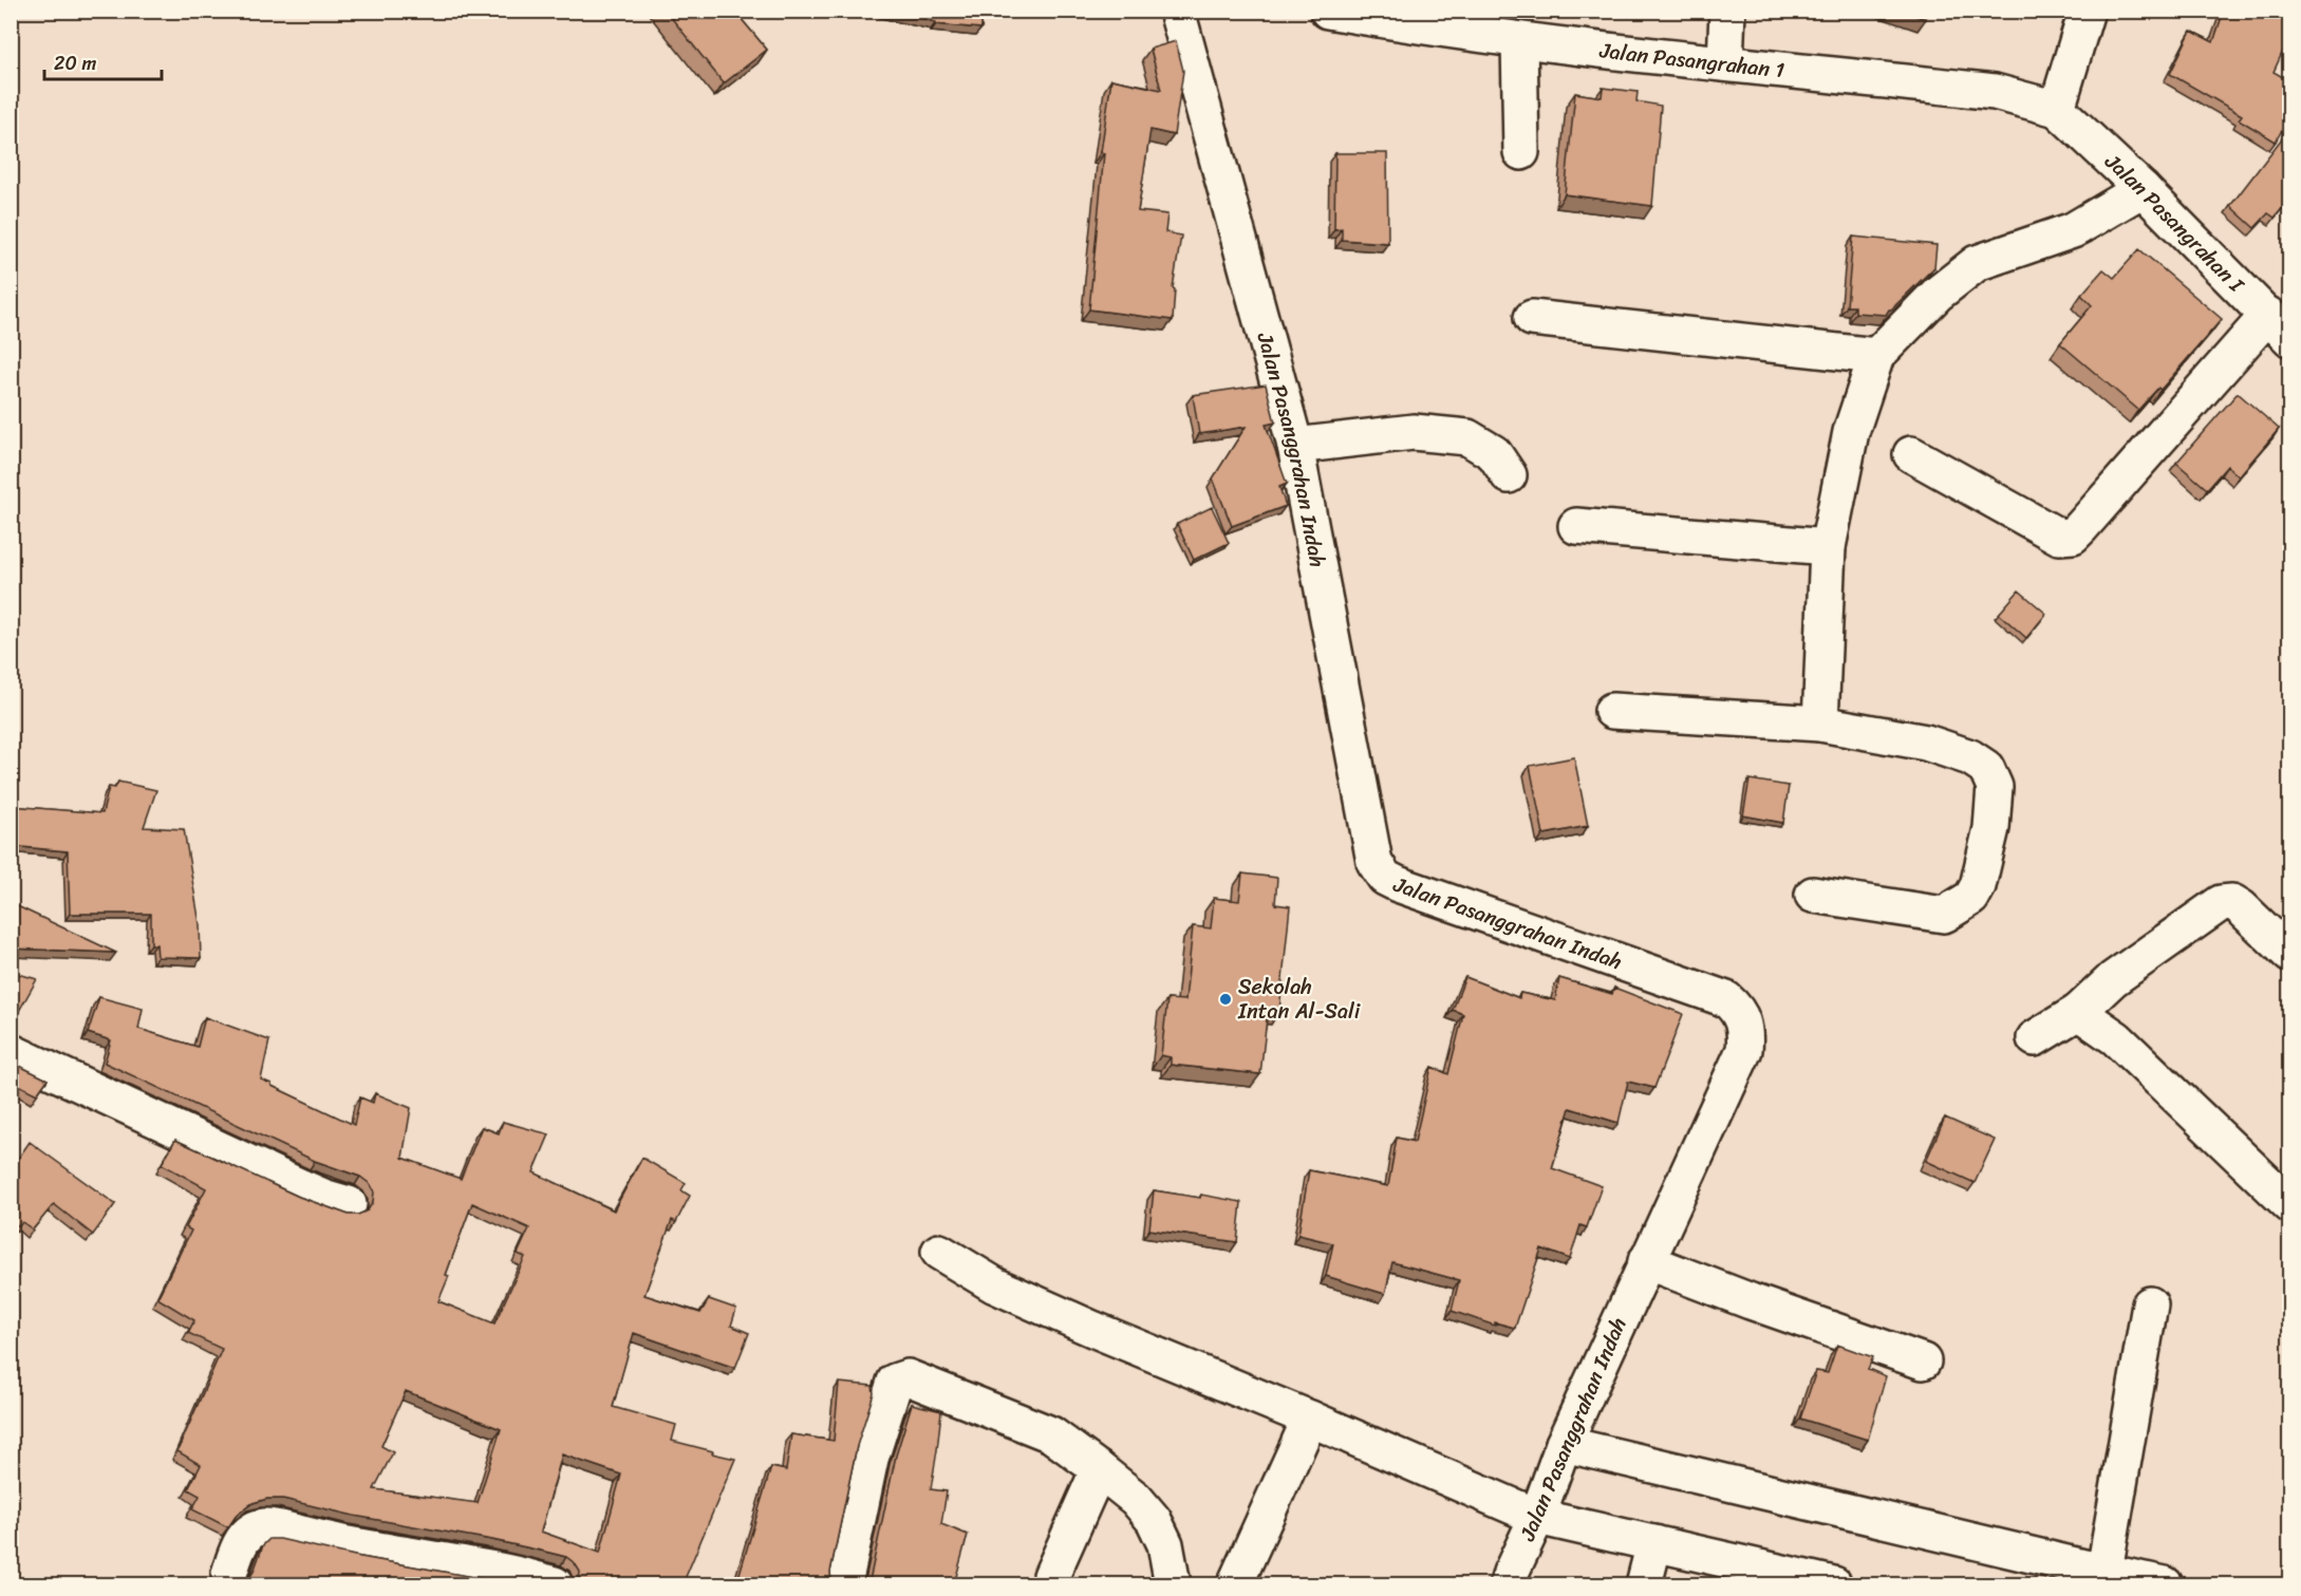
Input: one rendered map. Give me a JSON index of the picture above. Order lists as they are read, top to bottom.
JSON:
{
  "streets": {
    "street": ["Jalan Pasangrahan 1", "Jalan Pasangrahan I", "Jalan Pasanggrahan Indah"]
  },
  "crossings": [
    ["Jalan Pasangrahan 1", "Jalan Pasangrahan I"]
  ],
  "places": ["Sekolah Intan Al-Sali"],
  "scale_bar": "20 m"
}
